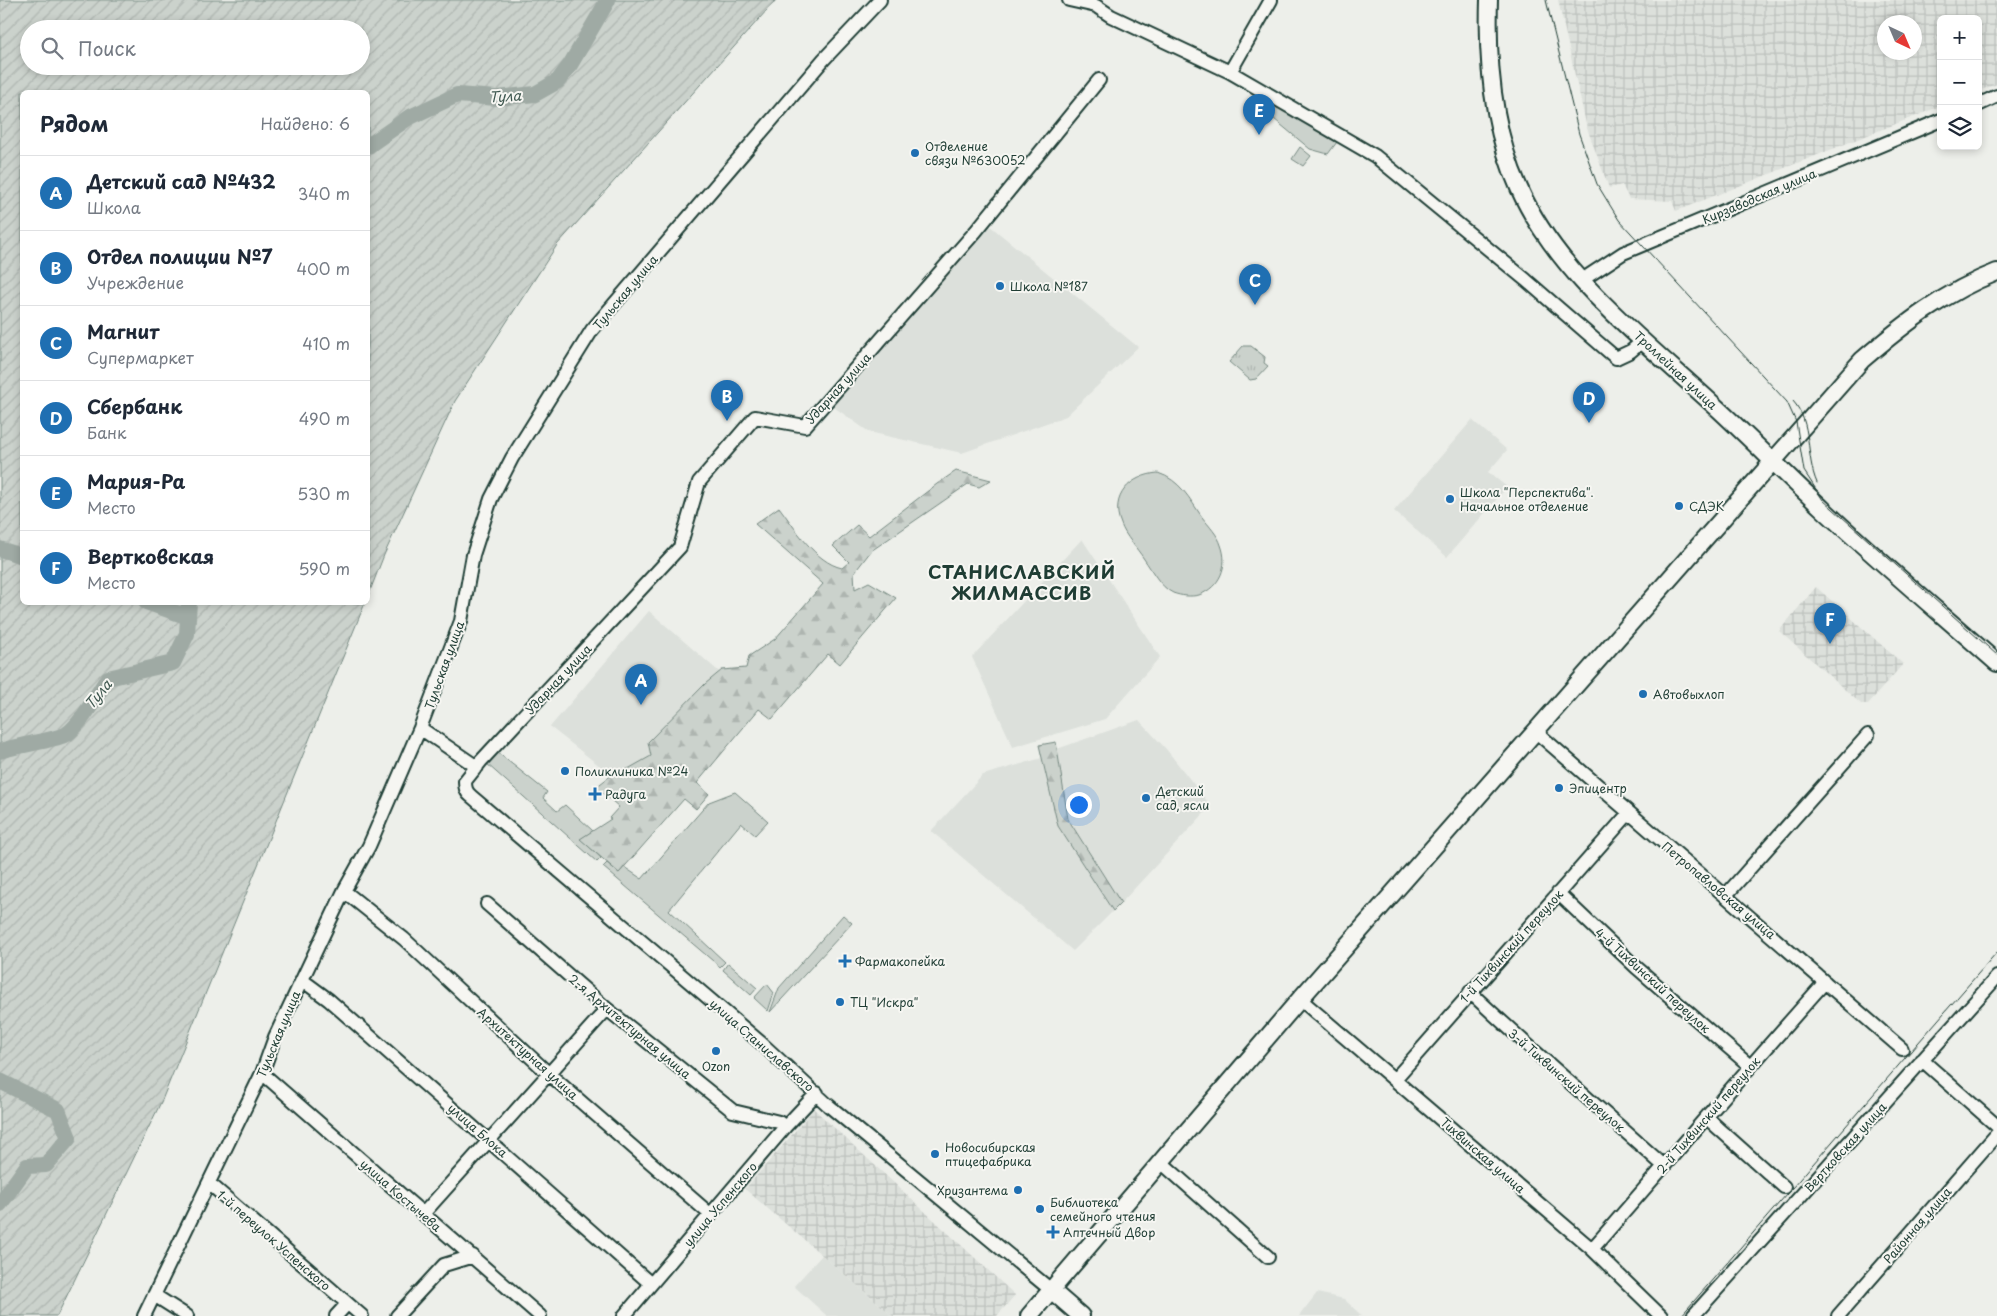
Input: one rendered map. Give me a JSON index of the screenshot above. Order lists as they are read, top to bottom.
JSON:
{
  "streets": {
    "main road": ["Троллейная улица", "улица Станиславского"],
    "street": [
      "Кирзаводская улица",
      "Тульская улица",
      "Ударная улица",
      "Петропавловская улица",
      "1-й Тихвинский переулок",
      "4-й Тихвинский переулок",
      "2-я Архитектурная улица",
      "Архитектурная улица",
      "3-й Тихвинский переулок",
      "2-й Тихвинский переулок",
      "улица Блока",
      "Вертковская улица",
      "Тихвинская улица",
      "улица Костычева",
      "улица Успенского",
      "Районная улица",
      "1-й переулок Успенского"
    ]
  },
  "crossings": [
    ["Кирзаводская улица", "Троллейная улица"],
    ["Тульская улица", "Архитектурная улица"],
    ["Тульская улица", "улица Блока"],
    ["Тульская улица", "улица Костычева"],
    ["Тульская улица", "1-й переулок Успенского"],
    ["Ударная улица", "улица Станиславского"],
    ["Петропавловская улица", "1-й Тихвинский переулок"],
    ["Петропавловская улица", "2-й Тихвинский переулок"],
    ["1-й Тихвинский переулок", "4-й Тихвинский переулок"],
    ["1-й Тихвинский переулок", "3-й Тихвинский переулок"],
    ["1-й Тихвинский переулок", "Тихвинская улица"],
    ["4-й Тихвинский переулок", "2-й Тихвинский переулок"],
    ["2-я Архитектурная улица", "улица Успенского"],
    ["улица Станиславского", "улица Успенского"],
    ["Архитектурная улица", "улица Успенского"],
    ["3-й Тихвинский переулок", "2-й Тихвинский переулок"],
    ["2-й Тихвинский переулок", "Тихвинская улица"],
    ["улица Блока", "улица Успенского"]
  ],
  "districts": ["СТАНИСЛАВСКИЙ ЖИЛМАССИВ"],
  "water": ["Тула"],
  "places": {
    "other": [
      "Отделение связи №630052",
      "Школа №187",
      "Школа \"Перспектива\". Начальное отделение",
      "СДЭК",
      "Автовыхлоп",
      "Поликлиника №24",
      "Эпицентр",
      "Детский сад, ясли",
      "ТЦ \"Искра\"",
      "Ozon",
      "Новосибирская птицефабрика",
      "Хризантема",
      "Библиотека семейного чтения"
    ],
    "health": ["Радуга", "Фармакопейка", "Аптечный Двор"]
  },
  "north": "bottom right",
  "page": {
    "map_buttons": ["+", "−"],
    "search": "Поиск",
    "heading": ["Рядом", "Найдено: 6"],
    "pins": [
      "E",
      "C",
      "B",
      "D",
      "F",
      "A"
    ],
    "list": [
      {
        "mark": "A",
        "name": "Детский сад №432",
        "note": "Школа",
        "value": "340 m"
      },
      {
        "mark": "B",
        "name": "Отдел полиции №7",
        "note": "Учреждение",
        "value": "400 m"
      },
      {
        "mark": "C",
        "name": "Магнит",
        "note": "Супермаркет",
        "value": "410 m"
      },
      {
        "mark": "D",
        "name": "Сбербанк",
        "note": "Банк",
        "value": "490 m"
      },
      {
        "mark": "E",
        "name": "Мария-Ра",
        "note": "Место",
        "value": "530 m"
      },
      {
        "mark": "F",
        "name": "Вертковская",
        "note": "Место",
        "value": "590 m"
      }
    ]
  }
}
